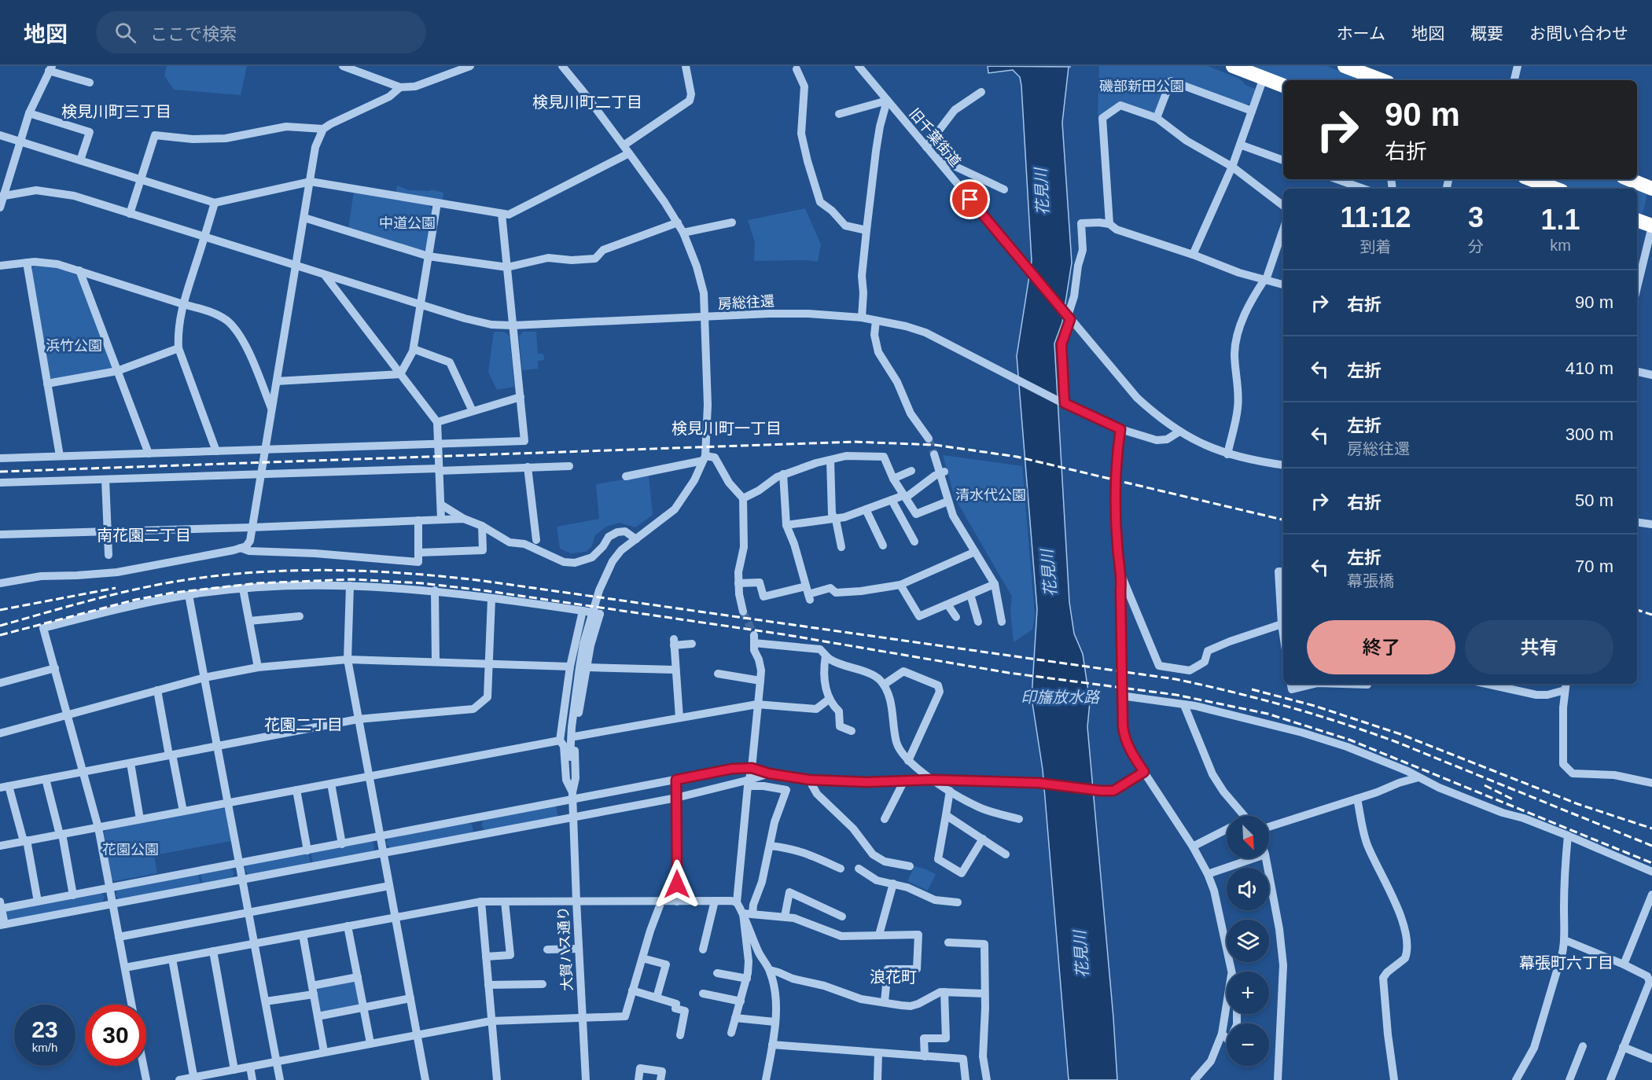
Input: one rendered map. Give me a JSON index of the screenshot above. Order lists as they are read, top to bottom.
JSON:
{
  "streets": {
    "street": ["旧千葉街道", "房総往還", "大賀ハス通り"]
  },
  "districts": [
    "検見川町二丁目",
    "検見川町三丁目",
    "検見川町一丁目",
    "南花園二丁目",
    "花園二丁目",
    "幕張町六丁目",
    "浪花町"
  ],
  "water": ["花見川", "印旛放水路"],
  "parks": [
    "磯部新田公園",
    "中道公園",
    "浜竹公園",
    "清水代公園",
    "花園公園"
  ],
  "north": "bottom right",
  "page": {
    "header": "地図",
    "search": "ここで検索",
    "nav": [
      "ホーム",
      "地図",
      "概要",
      "お問い合わせ"
    ],
    "turn": ["90 m", "右折"],
    "eta": [
      "11:12",
      "到着",
      "3",
      "分",
      "1.1",
      "km"
    ],
    "list": [
      {
        "name": "右折",
        "value": "90 m"
      },
      {
        "name": "左折",
        "value": "410 m"
      },
      {
        "name": "左折",
        "note": "房総往還",
        "value": "300 m"
      },
      {
        "name": "右折",
        "value": "50 m"
      },
      {
        "name": "左折",
        "note": "幕張橋",
        "value": "70 m"
      }
    ],
    "buttons": ["終了", "共有"],
    "map_buttons": ["+", "−"],
    "speed": "23 km/h",
    "limit": "30"
  }
}
